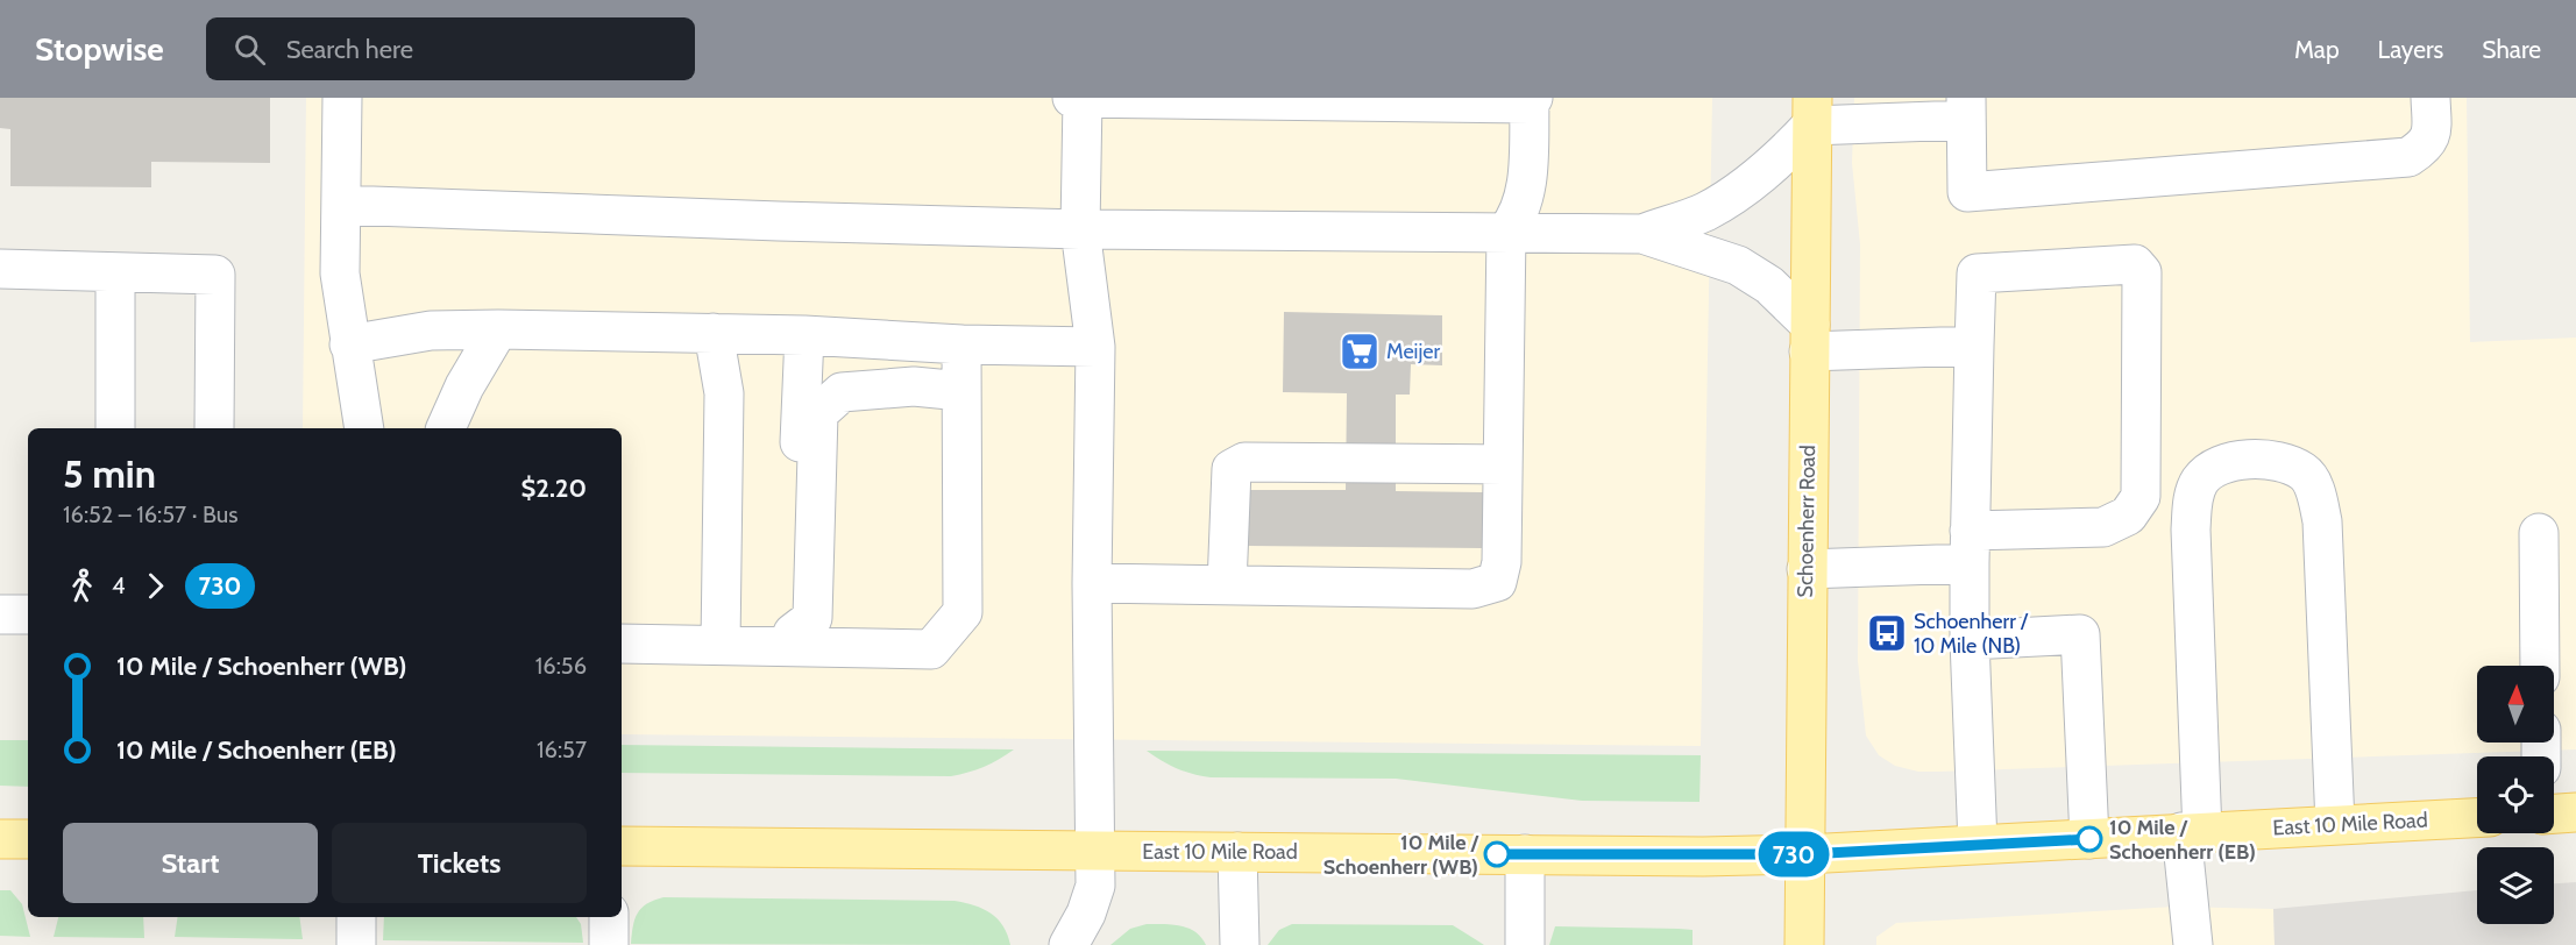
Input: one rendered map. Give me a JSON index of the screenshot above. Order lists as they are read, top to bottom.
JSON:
{
  "streets": {
    "main road": ["Schoenherr Road", "East 10 Mile Road"]
  },
  "crossings": [
    ["Schoenherr Road", "East 10 Mile Road"]
  ],
  "places": {
    "supermarket": ["Meijer"],
    "bus stop": ["Schoenherr / 10 Mile (NB)"],
    "other": ["10 Mile / Schoenherr (EB)", "10 Mile / Schoenherr (WB)"]
  },
  "lines": ["bus line 730"],
  "north": "top",
  "page": {
    "header": "Stopwise",
    "search": "Search here",
    "nav": ["Map", "Layers", "Share"],
    "on_map": "730",
    "heading": ["5 min", "16:52 – 16:57 · Bus", "$2.20"],
    "legs": ["4", "730"],
    "list": [
      {
        "name": "10 Mile / Schoenherr (WB)",
        "value": "16:56"
      },
      {
        "name": "10 Mile / Schoenherr (EB)",
        "value": "16:57"
      }
    ],
    "buttons": ["Start", "Tickets"]
  }
}
